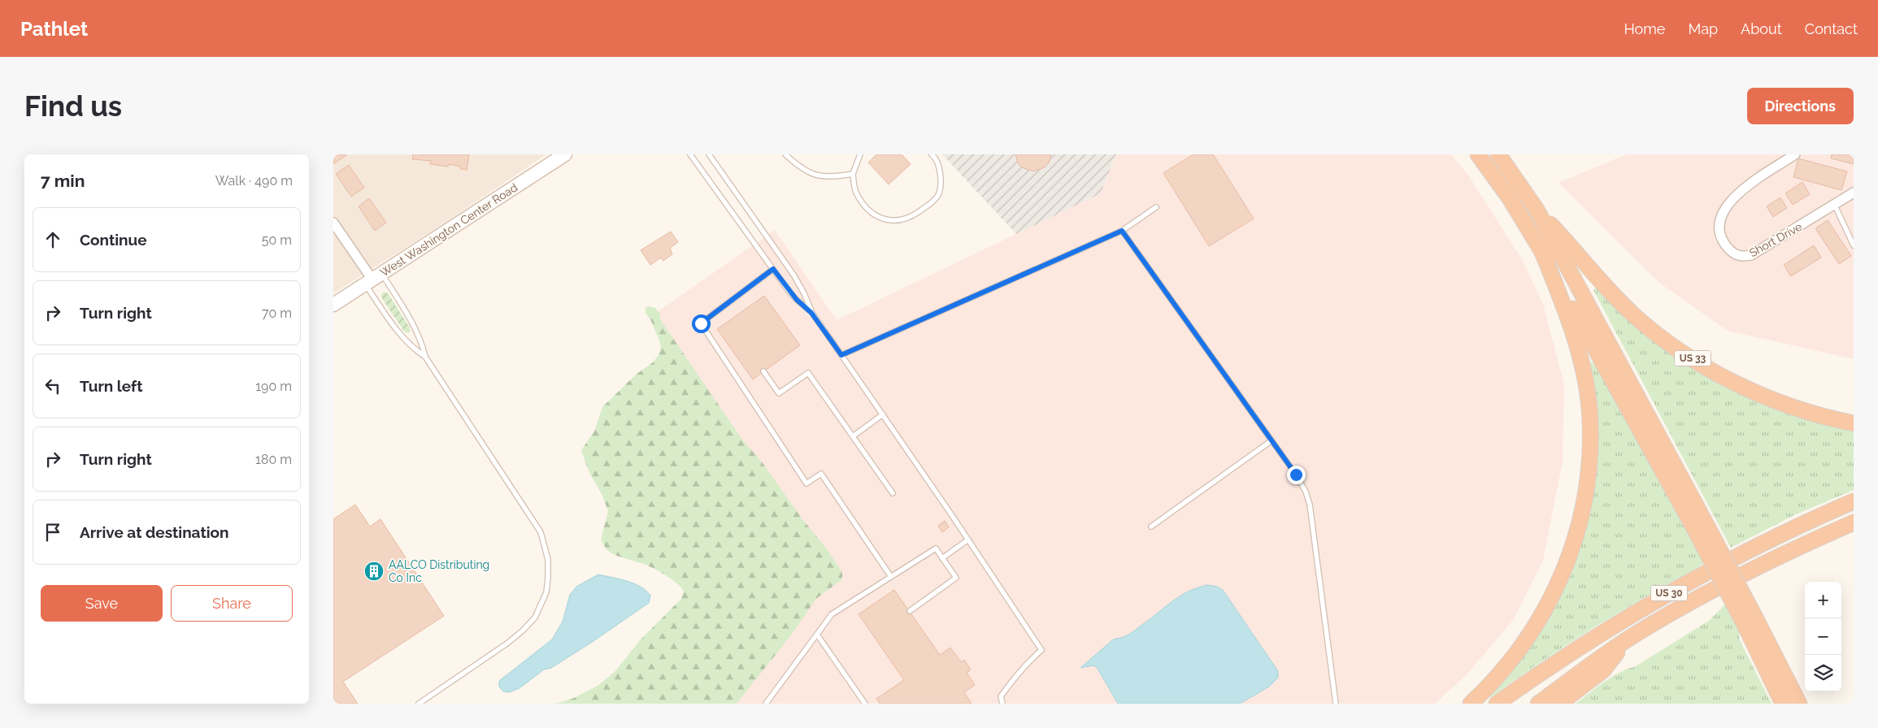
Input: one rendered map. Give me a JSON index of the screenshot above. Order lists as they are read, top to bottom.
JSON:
{
  "streets": {
    "highway": ["US 33", "US 30"],
    "main road": ["West Washington Center Road"],
    "street": ["Short Drive"]
  },
  "places": {
    "building": ["AALCO Distributing Co Inc"]
  },
  "page": {
    "header": "Pathlet",
    "nav": [
      "Home",
      "Map",
      "About",
      "Contact"
    ],
    "buttons": [
      "Directions",
      ["Save", "Share"]
    ],
    "title": "Find us",
    "heading": ["7 min", "Walk · 490 m"],
    "list": [
      ["Continue", "50 m"],
      ["Turn right", "70 m"],
      ["Turn left", "190 m"],
      ["Turn right", "180 m"],
      "Arrive at destination"
    ],
    "map_buttons": ["+", "−"]
  }
}
